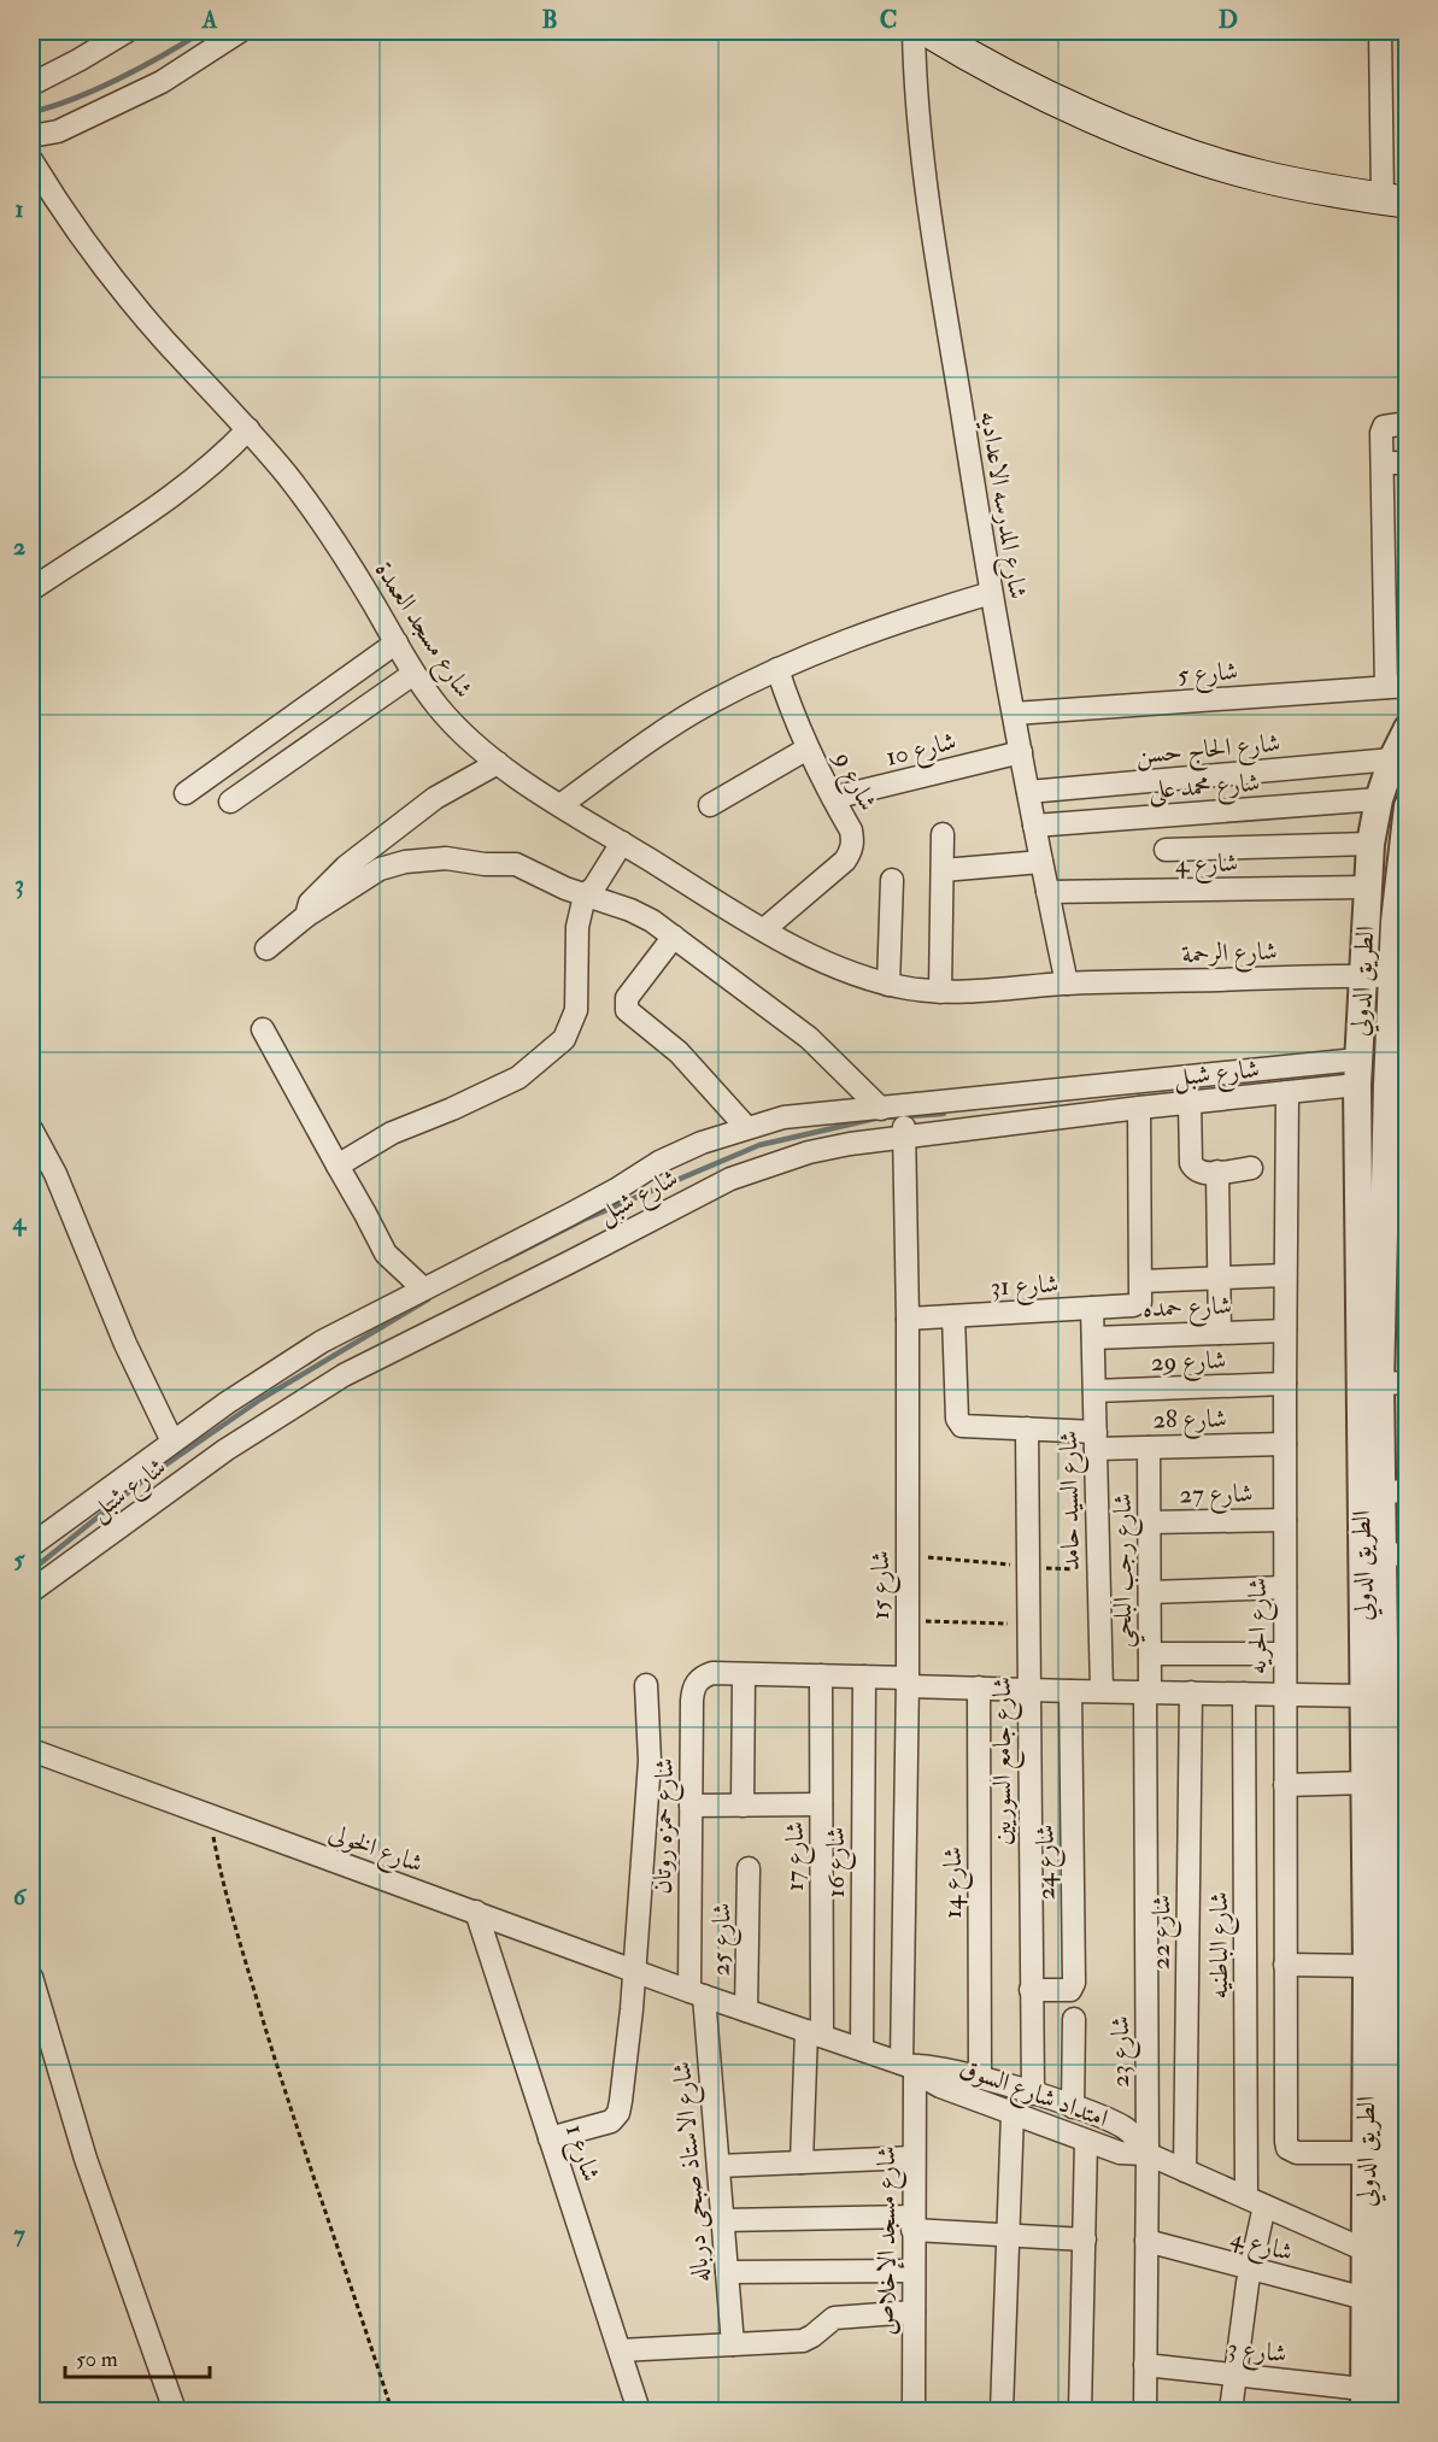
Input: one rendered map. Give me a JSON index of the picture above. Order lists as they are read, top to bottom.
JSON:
{
  "streets": {
    "street": [
      "شارع المدرسه الاعداديه",
      "شارع مسجد العمدة",
      "شارع 5",
      "شارع 10",
      "شارع الحاج حسن",
      "شارع 9",
      "شارع محمد على",
      "شارع 4",
      "شارع الرحمة",
      "الطريق الدولي",
      "شارع شبل",
      "شارع 31",
      "شارع حمده",
      "شارع 29",
      "شارع 28",
      "شارع 27",
      "شارع السيد حامد",
      "شارع رجب البلحي",
      "شارع 15",
      "شارع الحريه",
      "شارع جامع السوريين",
      "شارع حمزه روتان",
      "شارع الخولى",
      "شارع 17",
      "شارع 16",
      "شارع 24",
      "شارع 14",
      "شارع 22",
      "شارع 25",
      "شارع الباطنيه",
      "شارع 23",
      "امتداد شارع السوق",
      "شارع 1",
      "شارع الاستاذ صبحى درباله",
      "شارع مسجد الإخلاص",
      "شارع 3"
    ]
  },
  "crossings": [
    ["شارع المدرسه الاعداديه", "شارع مسجد العمدة"],
    ["شارع المدرسه الاعداديه", "شارع 5"],
    ["شارع المدرسه الاعداديه", "شارع 10"],
    ["شارع المدرسه الاعداديه", "شارع الحاج حسن"],
    ["شارع المدرسه الاعداديه", "شارع محمد على"],
    ["شارع المدرسه الاعداديه", "شارع 4"],
    ["شارع المدرسه الاعداديه", "شارع الرحمة"],
    ["شارع مسجد العمدة", "شارع 9"],
    ["شارع مسجد العمدة", "شارع الرحمة"],
    ["شارع 10", "شارع 9"],
    ["شارع الحاج حسن", "الطريق الدولي"],
    ["شارع محمد على", "الطريق الدولي"],
    ["شارع 4", "الطريق الدولي"],
    ["شارع 4", "شارع الباطنيه"],
    ["شارع 4", "شارع 23"],
    ["شارع الرحمة", "الطريق الدولي"],
    ["الطريق الدولي", "شارع شبل"],
    ["الطريق الدولي", "شارع الحريه"],
    ["الطريق الدولي", "امتداد شارع السوق"],
    ["الطريق الدولي", "شارع 3"],
    ["شارع شبل", "شارع 15"],
    ["شارع شبل", "شارع الحريه"],
    ["شارع 31", "شارع 28"],
    ["شارع 31", "شارع السيد حامد"],
    ["شارع 31", "شارع 15"],
    ["شارع 31", "شارع الحريه"],
    ["شارع حمده", "شارع السيد حامد"],
    ["شارع حمده", "شارع الحريه"],
    ["شارع 29", "شارع السيد حامد"],
    ["شارع 29", "شارع الحريه"],
    ["شارع 28", "شارع السيد حامد"],
    ["شارع 28", "شارع رجب البلحي"],
    ["شارع 28", "شارع الحريه"],
    ["شارع 28", "شارع جامع السوريين"],
    ["شارع 27", "شارع رجب البلحي"],
    ["شارع 27", "شارع الحريه"],
    ["شارع رجب البلحي", "شارع 23"],
    ["شارع 15", "امتداد شارع السوق"],
    ["شارع 15", "شارع مسجد الإخلاص"],
    ["شارع جامع السوريين", "شارع 24"],
    ["شارع جامع السوريين", "امتداد شارع السوق"],
    ["شارع حمزه روتان", "شارع الخولى"],
    ["شارع حمزه روتان", "امتداد شارع السوق"],
    ["شارع حمزه روتان", "شارع الاستاذ صبحى درباله"],
    ["شارع الخولى", "امتداد شارع السوق"],
    ["شارع الخولى", "شارع 1"],
    ["شارع الخولى", "شارع الاستاذ صبحى درباله"],
    ["شارع 17", "امتداد شارع السوق"],
    ["شارع 16", "امتداد شارع السوق"],
    ["شارع 14", "امتداد شارع السوق"],
    ["شارع 22", "امتداد شارع السوق"],
    ["شارع 25", "امتداد شارع السوق"],
    ["شارع الباطنيه", "امتداد شارع السوق"],
    ["شارع الباطنيه", "شارع 3"],
    ["شارع 23", "امتداد شارع السوق"],
    ["شارع 23", "شارع 3"],
    ["امتداد شارع السوق", "شارع الاستاذ صبحى درباله"],
    ["امتداد شارع السوق", "شارع مسجد الإخلاص"]
  ],
  "scale_bar": "50 m",
  "grid": {
    "columns": [
      "A",
      "B",
      "C",
      "D"
    ],
    "rows": [
      "1",
      "2",
      "3",
      "4",
      "5",
      "6",
      "7"
    ]
  }
}
